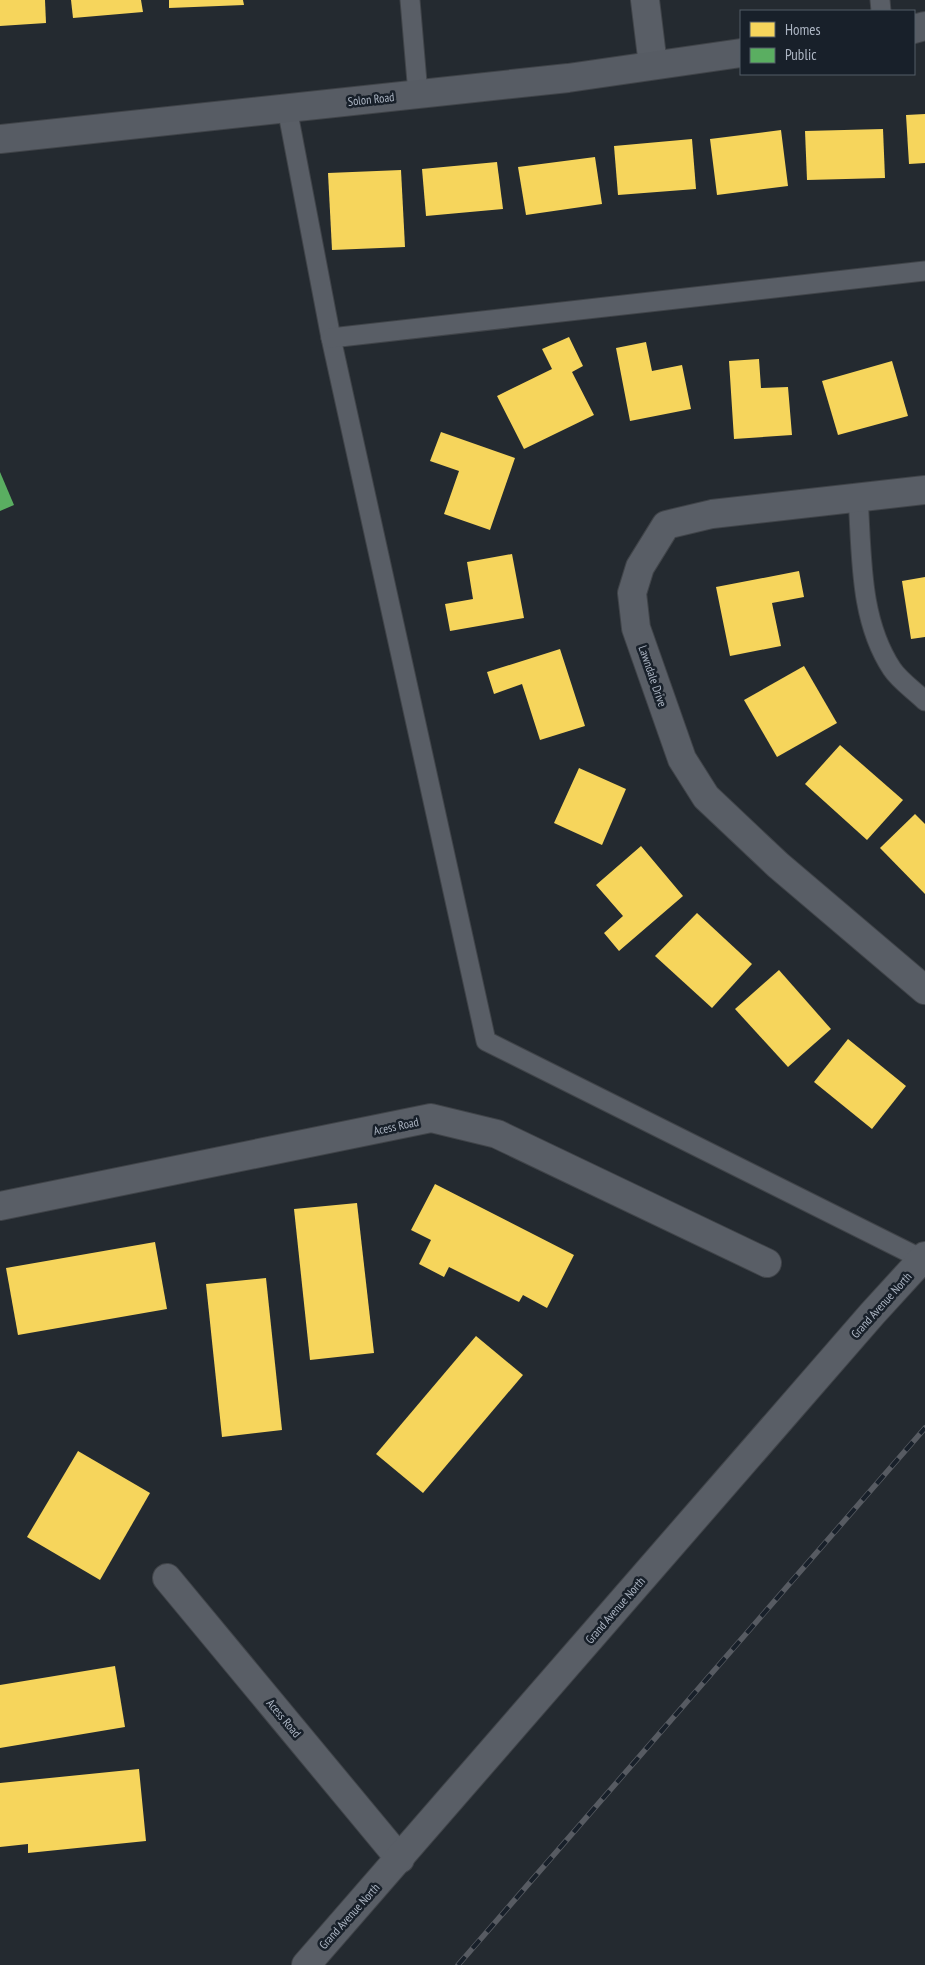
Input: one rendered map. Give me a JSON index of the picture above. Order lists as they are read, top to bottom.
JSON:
{
  "streets": {
    "main road": ["Solon Road"],
    "street": ["Lawndale Drive", "Acess Road", "Grand Avenue North"]
  },
  "crossings": [
    ["Acess Road", "Grand Avenue North"]
  ],
  "legend": ["Homes", "Public"]
}
